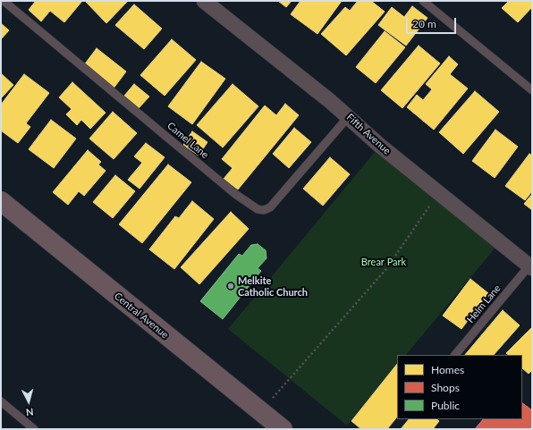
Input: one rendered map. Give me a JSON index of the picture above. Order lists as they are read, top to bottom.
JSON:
{
  "streets": {
    "main road": ["Central Avenue"],
    "street": ["Fifth Avenue"],
    "lane": ["Camel Lane", "Helm Lane"]
  },
  "crossings": [
    ["Fifth Avenue", "Camel Lane"],
    ["Fifth Avenue", "Helm Lane"]
  ],
  "parks": ["Brear Park"],
  "places": ["Melkite Catholic Church"],
  "legend": ["Homes", "Shops", "Public"],
  "scale_bar": "20 m",
  "north": "bottom"
}
